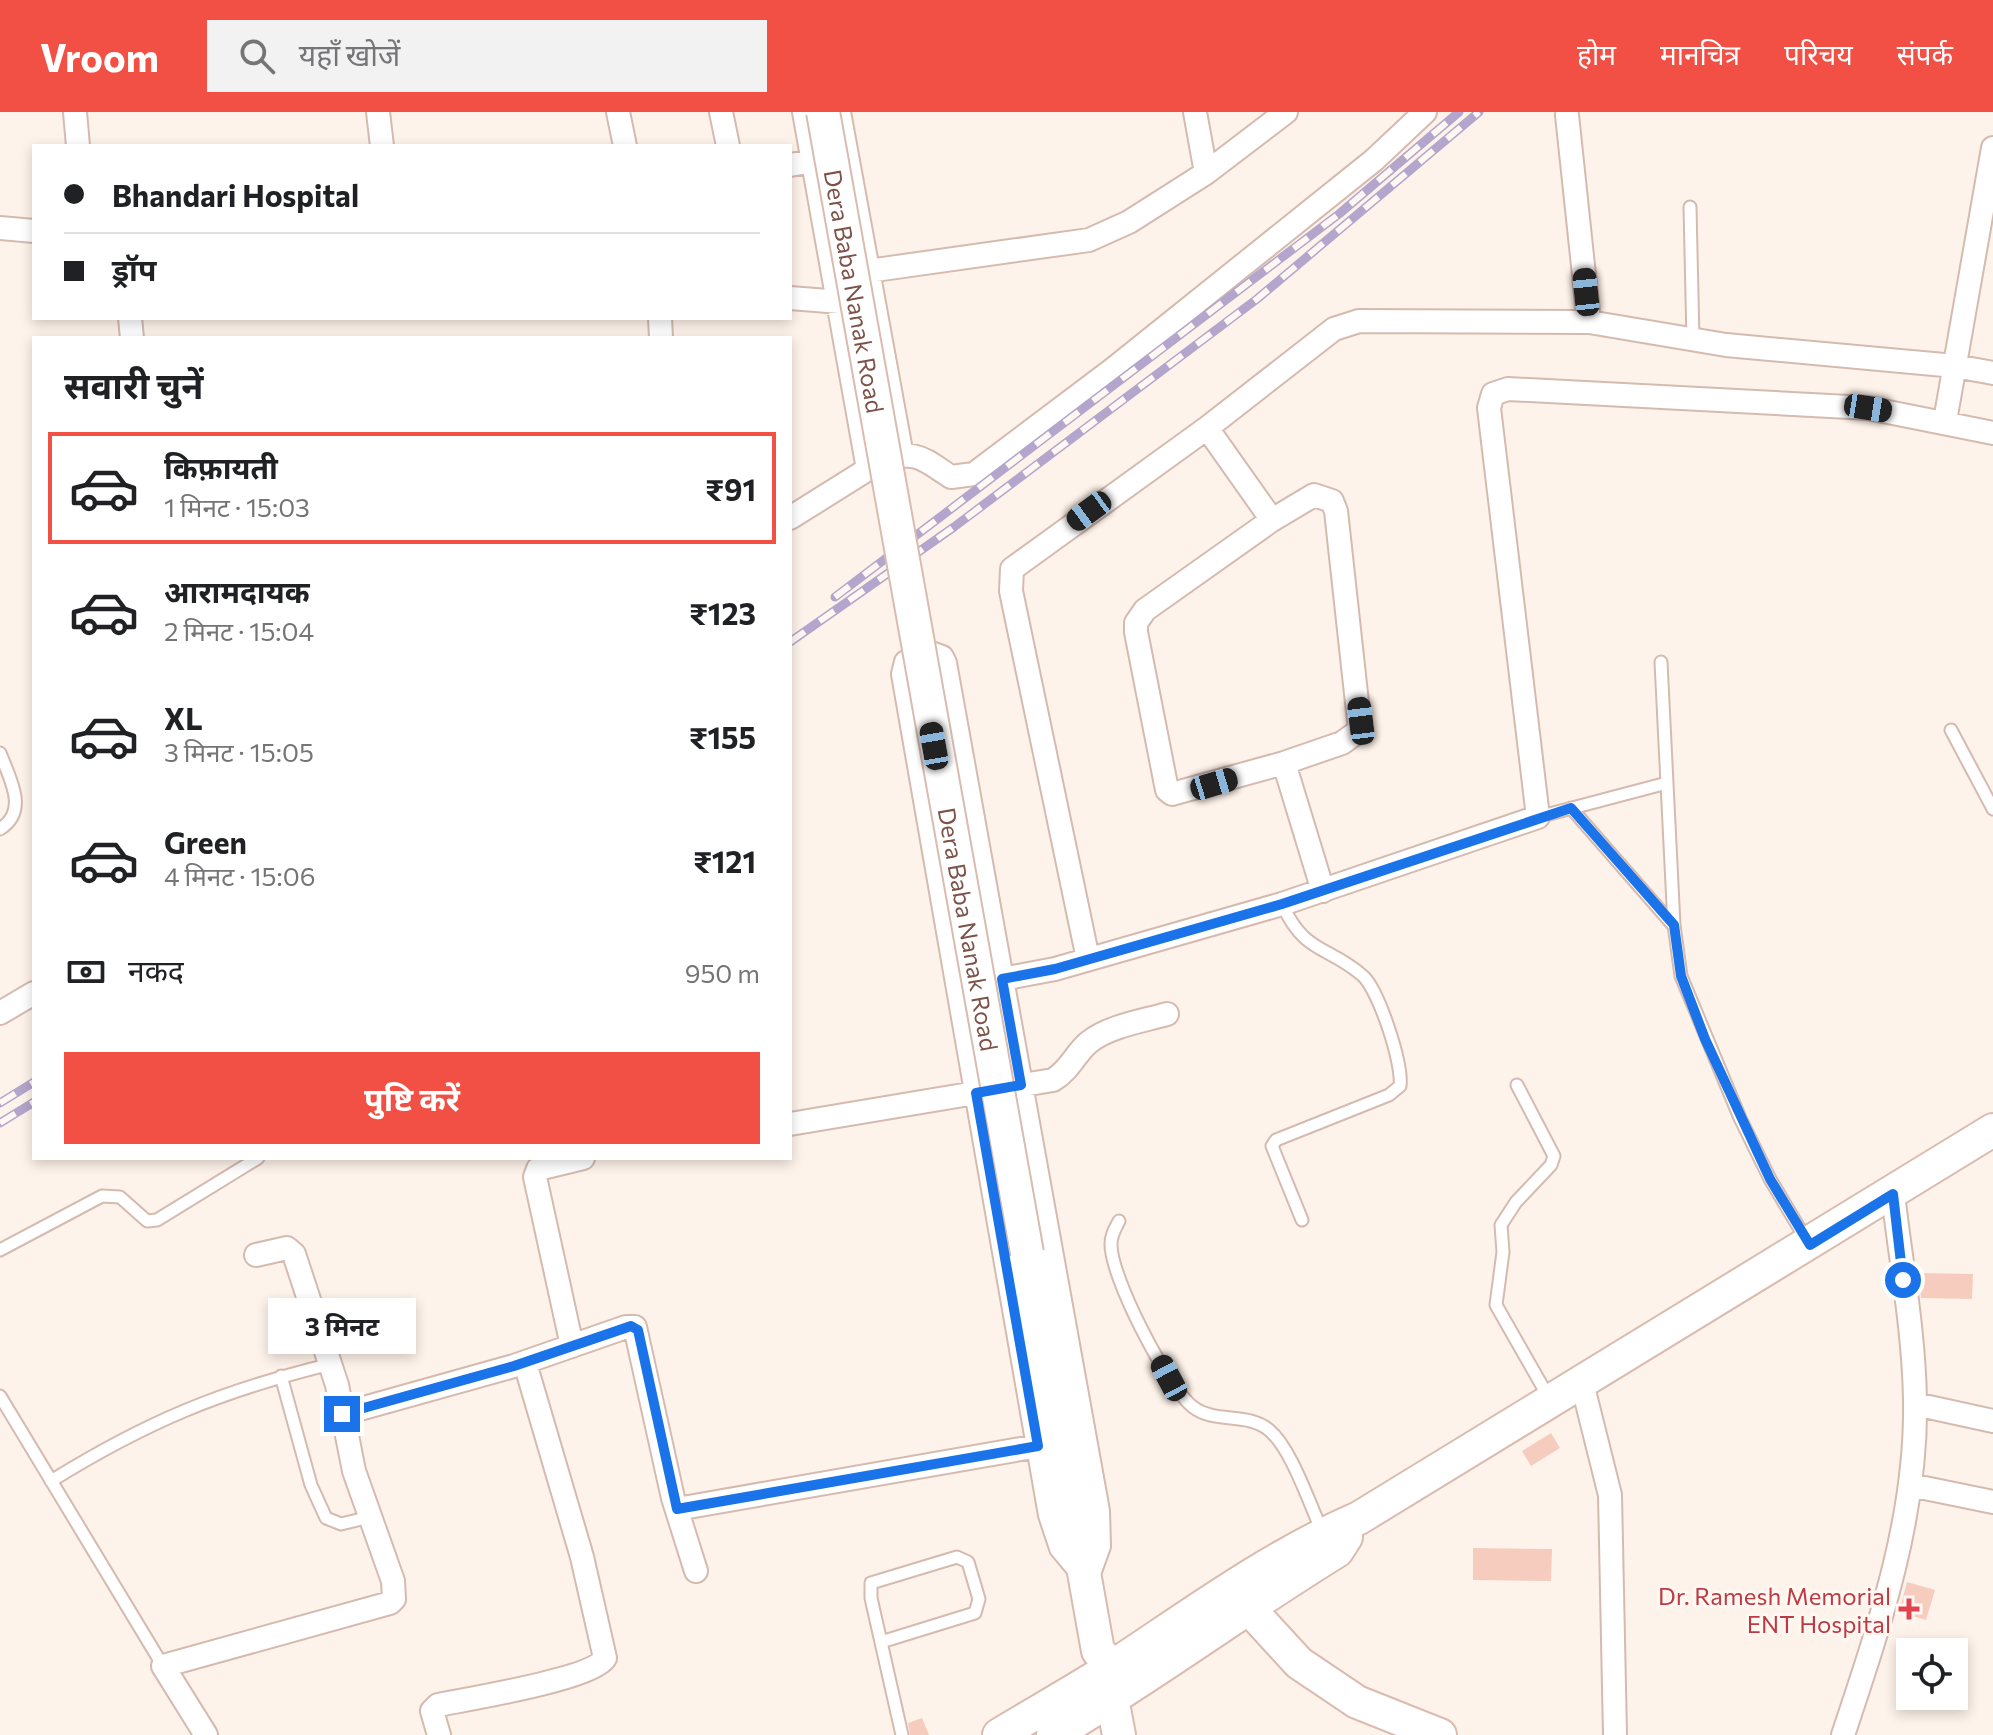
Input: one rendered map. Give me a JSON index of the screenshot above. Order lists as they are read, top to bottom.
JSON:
{
  "streets": {
    "main road": ["Dera Baba Nanak Road"]
  },
  "places": {
    "health": ["Dr. Ramesh Memorial ENT Hospital"]
  },
  "page": {
    "header": "Vroom",
    "search": "यहाँ खोजें",
    "nav": [
      "होम",
      "मानचित्र",
      "परिचय",
      "संपर्क"
    ],
    "banner": ["Bhandari Hospital", "ड्रॉप"],
    "heading": "सवारी चुनें",
    "list": [
      {
        "name": "किफ़ायती",
        "note": "1 मिनट · 15:03",
        "value": "₹91"
      },
      {
        "name": "आरामदायक",
        "note": "2 मिनट · 15:04",
        "value": "₹123"
      },
      {
        "name": "XL",
        "note": "3 मिनट · 15:05",
        "value": "₹155"
      },
      {
        "name": "Green",
        "note": "4 मिनट · 15:06",
        "value": "₹121"
      }
    ],
    "pay": ["नकद", "950 m"],
    "buttons": "पुष्टि करें",
    "bubble": "3 मिनट"
  }
}
